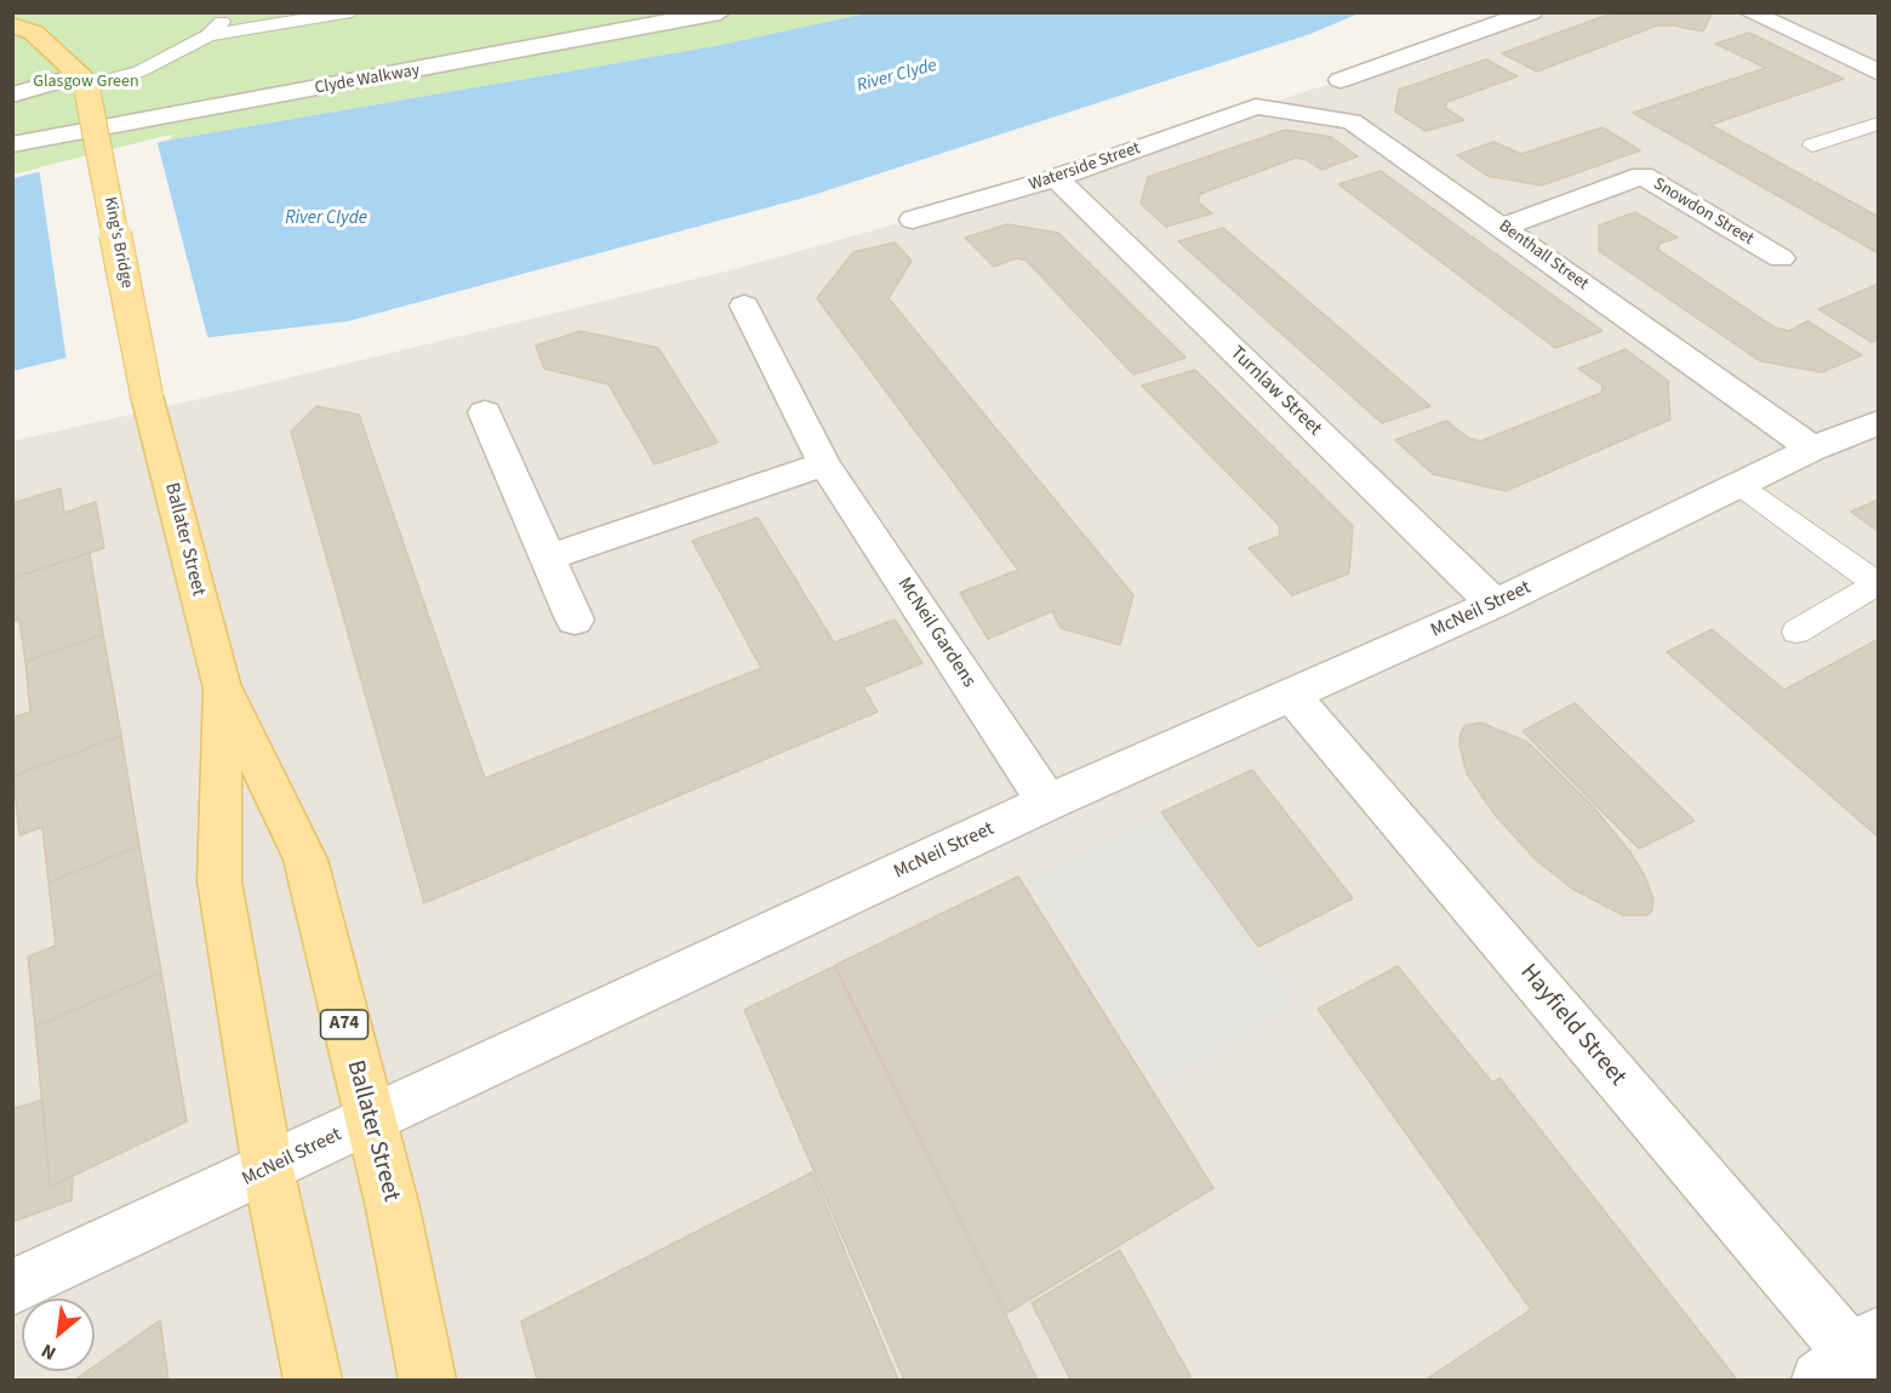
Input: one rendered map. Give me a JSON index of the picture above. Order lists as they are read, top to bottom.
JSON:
{
  "streets": {
    "main road": ["King's Bridge", "Ballater Street", "A74"],
    "street": [
      "Clyde Walkway",
      "Waterside Street",
      "Snowdon Street",
      "Benthall Street",
      "Turnlaw Street",
      "McNeil Street",
      "McNeil Gardens",
      "Hayfield Street"
    ]
  },
  "crossings": [
    ["Waterside Street", "Benthall Street"],
    ["Waterside Street", "Turnlaw Street"],
    ["Snowdon Street", "Benthall Street"],
    ["King's Bridge", "Ballater Street"],
    ["Benthall Street", "McNeil Street"],
    ["Turnlaw Street", "McNeil Street"],
    ["Ballater Street", "McNeil Street"],
    ["McNeil Street", "McNeil Gardens"],
    ["McNeil Street", "Hayfield Street"]
  ],
  "water": ["River Clyde"],
  "parks": ["Glasgow Green"],
  "north": "bottom left"
}
